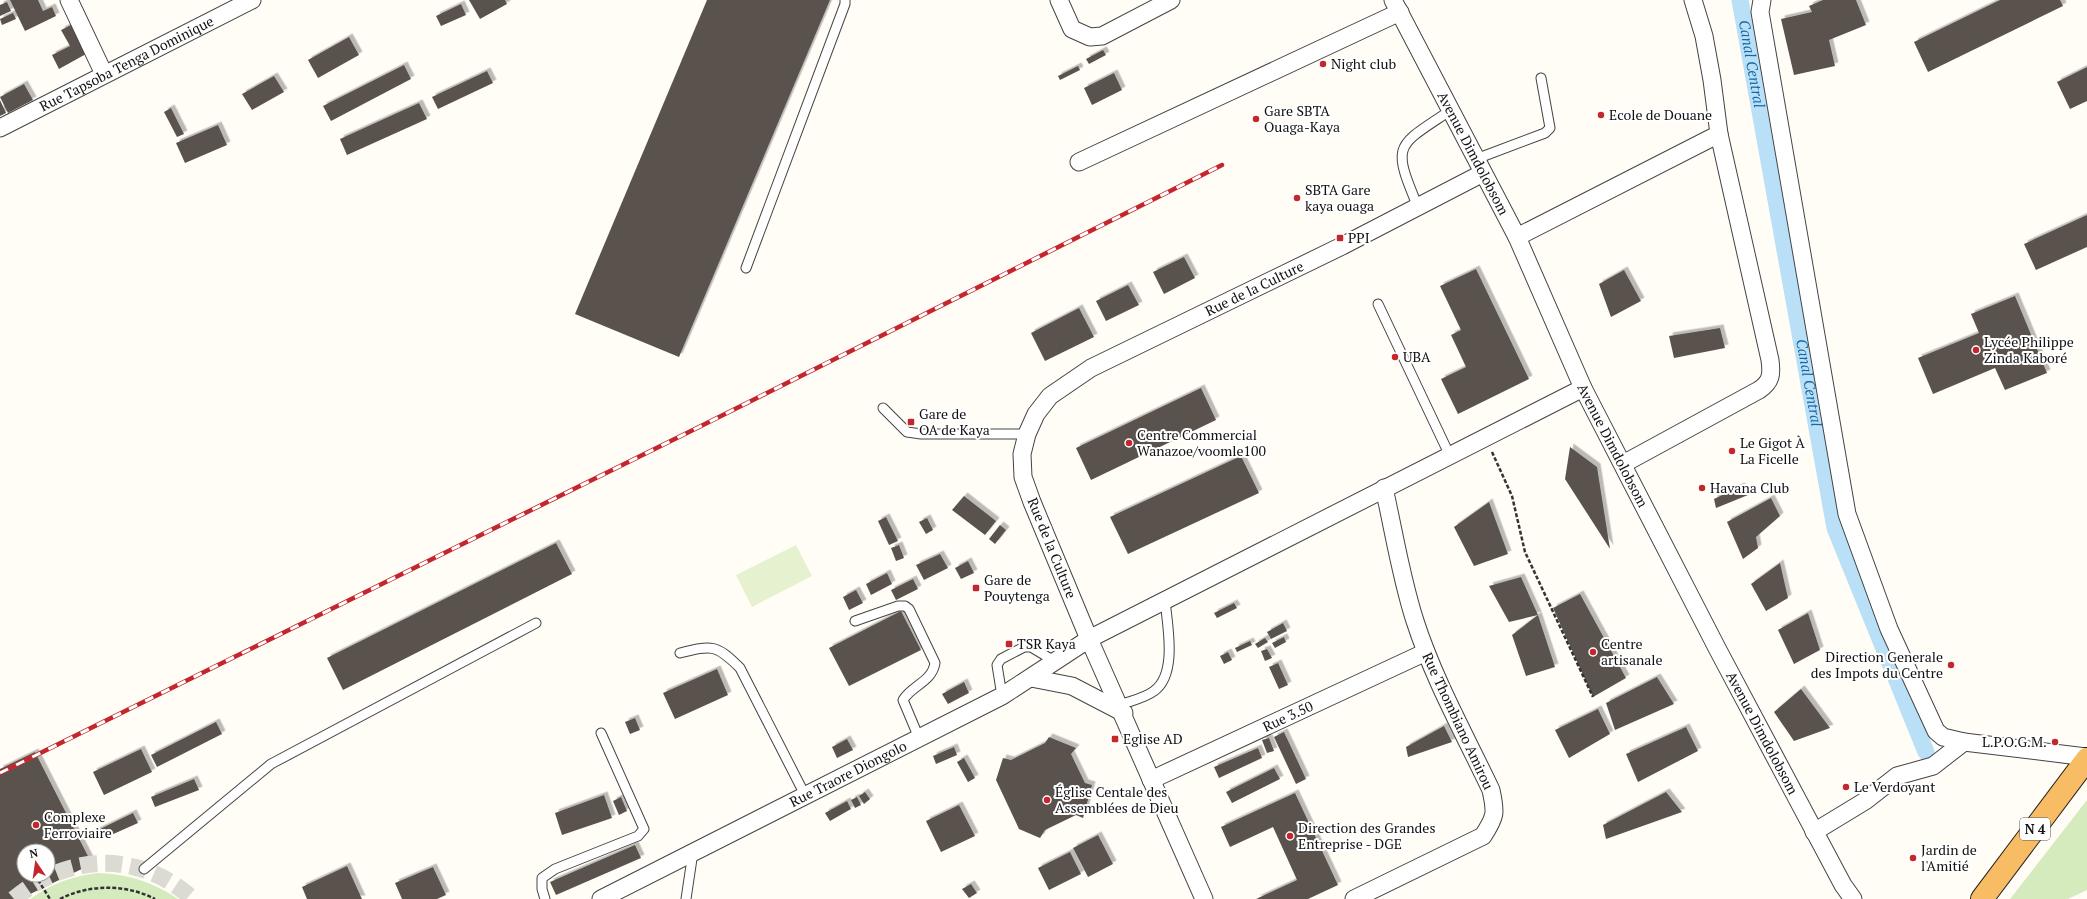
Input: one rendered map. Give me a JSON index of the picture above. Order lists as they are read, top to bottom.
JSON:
{
  "streets": {
    "highway": ["N 4"],
    "street": [
      "Rue Tapsoba Tenga Dominique",
      "Avenue Dimdolobsom",
      "Rue de la Culture",
      "Rue 3.50",
      "Rue Thombiano Amirou",
      "Rue Traore Diongolo"
    ]
  },
  "crossings": [
    ["Avenue Dimdolobsom", "Rue de la Culture"],
    ["Rue de la Culture", "Rue 3.50"],
    ["Rue de la Culture", "Rue Traore Diongolo"],
    ["Rue 3.50", "Rue Thombiano Amirou"]
  ],
  "water": ["Canal Central"],
  "places": {
    "other": [
      "Night club",
      "Ecole de Douane",
      "Gare SBTA Ouaga-Kaya",
      "SBTA Gare kaya ouaga",
      "Lycée Philippe Zinda Kaboré",
      "UBA",
      "Centre Commercial Wanazoe/voomle100",
      "Le Gigot À La Ficelle",
      "Havana Club",
      "Centre artisanale",
      "Direction Generale des Impots du Centre",
      "L.P.O.G.M.",
      "Le Verdoyant",
      "Église Centale des Assemblées de Dieu",
      "Complexe Ferroviaire",
      "Direction des Grandes Entreprise - DGE",
      "Jardin de l'Amitié"
    ],
    "transit": [
      "PPI",
      "Gare de OA de Kaya",
      "Gare de Pouytenga",
      "TSR Kaya",
      "Eglise AD"
    ]
  },
  "north": "top"
}
